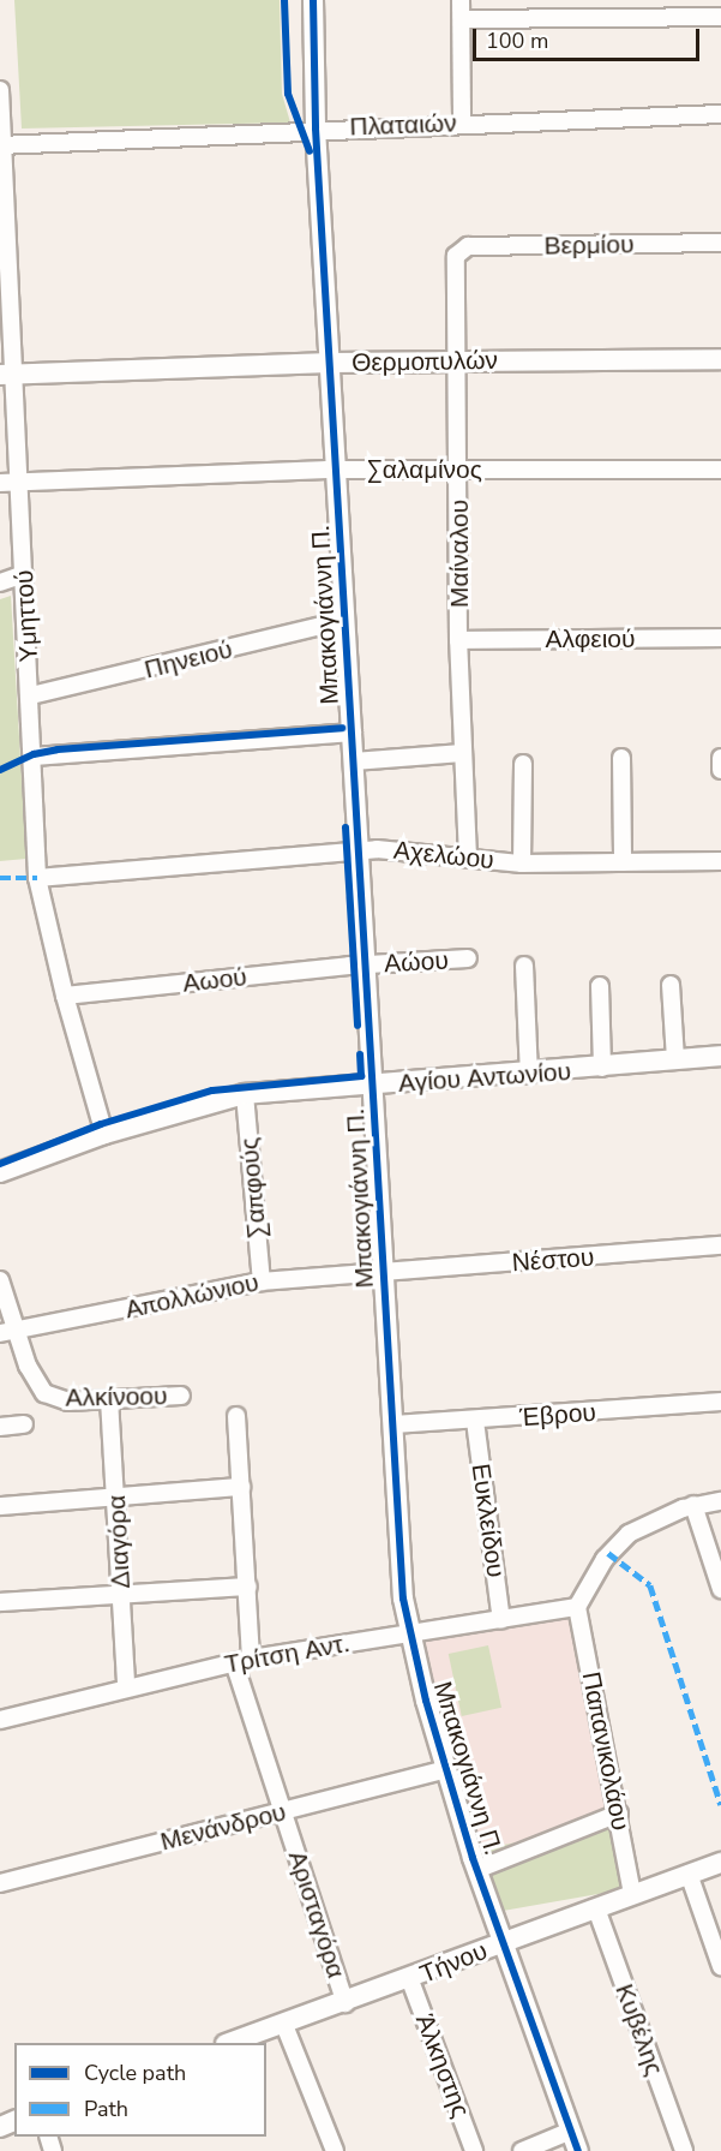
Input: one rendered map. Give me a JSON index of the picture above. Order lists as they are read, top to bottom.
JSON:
{
  "streets": {
    "street": [
      "Πλαταιών",
      "Βερμίου",
      "Θερμοπυλών",
      "Σαλαμίνος",
      "Μαίναλου",
      "Μπακογιάννη Π.",
      "Υμηττού",
      "Αλφειού",
      "Πηνειού",
      "Αχελώου",
      "Αώου",
      "Αωού",
      "Αγίου Αντωνίου",
      "Σαπφούς",
      "Νέστου",
      "Απολλώνιου",
      "Αλκίνοου",
      "Έβρου",
      "Ευκλείδου",
      "Διαγόρα",
      "Τρίτση Αντ.",
      "Παπανικολάου",
      "Μενάνδρου",
      "Αρισταγόρα",
      "Τήνου",
      "Κυβέλης",
      "Άλκηστης"
    ]
  },
  "crossings": [
    ["Πλαταιών", "Μπακογιάννη Π."],
    ["Πλαταιών", "Υμηττού"],
    ["Βερμίου", "Μαίναλου"],
    ["Θερμοπυλών", "Μαίναλου"],
    ["Θερμοπυλών", "Μπακογιάννη Π."],
    ["Θερμοπυλών", "Υμηττού"],
    ["Σαλαμίνος", "Μαίναλου"],
    ["Σαλαμίνος", "Μπακογιάννη Π."],
    ["Σαλαμίνος", "Υμηττού"],
    ["Μαίναλου", "Αλφειού"],
    ["Μαίναλου", "Αχελώου"],
    ["Μπακογιάννη Π.", "Πηνειού"],
    ["Μπακογιάννη Π.", "Αχελώου"],
    ["Μπακογιάννη Π.", "Αώου"],
    ["Μπακογιάννη Π.", "Αωού"],
    ["Μπακογιάννη Π.", "Αγίου Αντωνίου"],
    ["Μπακογιάννη Π.", "Νέστου"],
    ["Μπακογιάννη Π.", "Απολλώνιου"],
    ["Μπακογιάννη Π.", "Έβρου"],
    ["Μπακογιάννη Π.", "Τρίτση Αντ."],
    ["Μπακογιάννη Π.", "Μενάνδρου"],
    ["Μπακογιάννη Π.", "Τήνου"],
    ["Υμηττού", "Πηνειού"],
    ["Υμηττού", "Αχελώου"],
    ["Υμηττού", "Αωού"],
    ["Υμηττού", "Αγίου Αντωνίου"],
    ["Αώου", "Αωού"],
    ["Αγίου Αντωνίου", "Σαπφούς"],
    ["Σαπφούς", "Απολλώνιου"],
    ["Νέστου", "Απολλώνιου"],
    ["Απολλώνιου", "Αλκίνοου"],
    ["Αλκίνοου", "Διαγόρα"],
    ["Έβρου", "Ευκλείδου"],
    ["Ευκλείδου", "Τρίτση Αντ."],
    ["Διαγόρα", "Τρίτση Αντ."],
    ["Τρίτση Αντ.", "Παπανικολάου"],
    ["Τρίτση Αντ.", "Αρισταγόρα"],
    ["Παπανικολάου", "Τήνου"],
    ["Μενάνδρου", "Αρισταγόρα"],
    ["Αρισταγόρα", "Τήνου"],
    ["Τήνου", "Κυβέλης"],
    ["Τήνου", "Άλκηστης"]
  ],
  "legend": ["Cycle path", "Path"],
  "scale_bar": "100 m"
}
